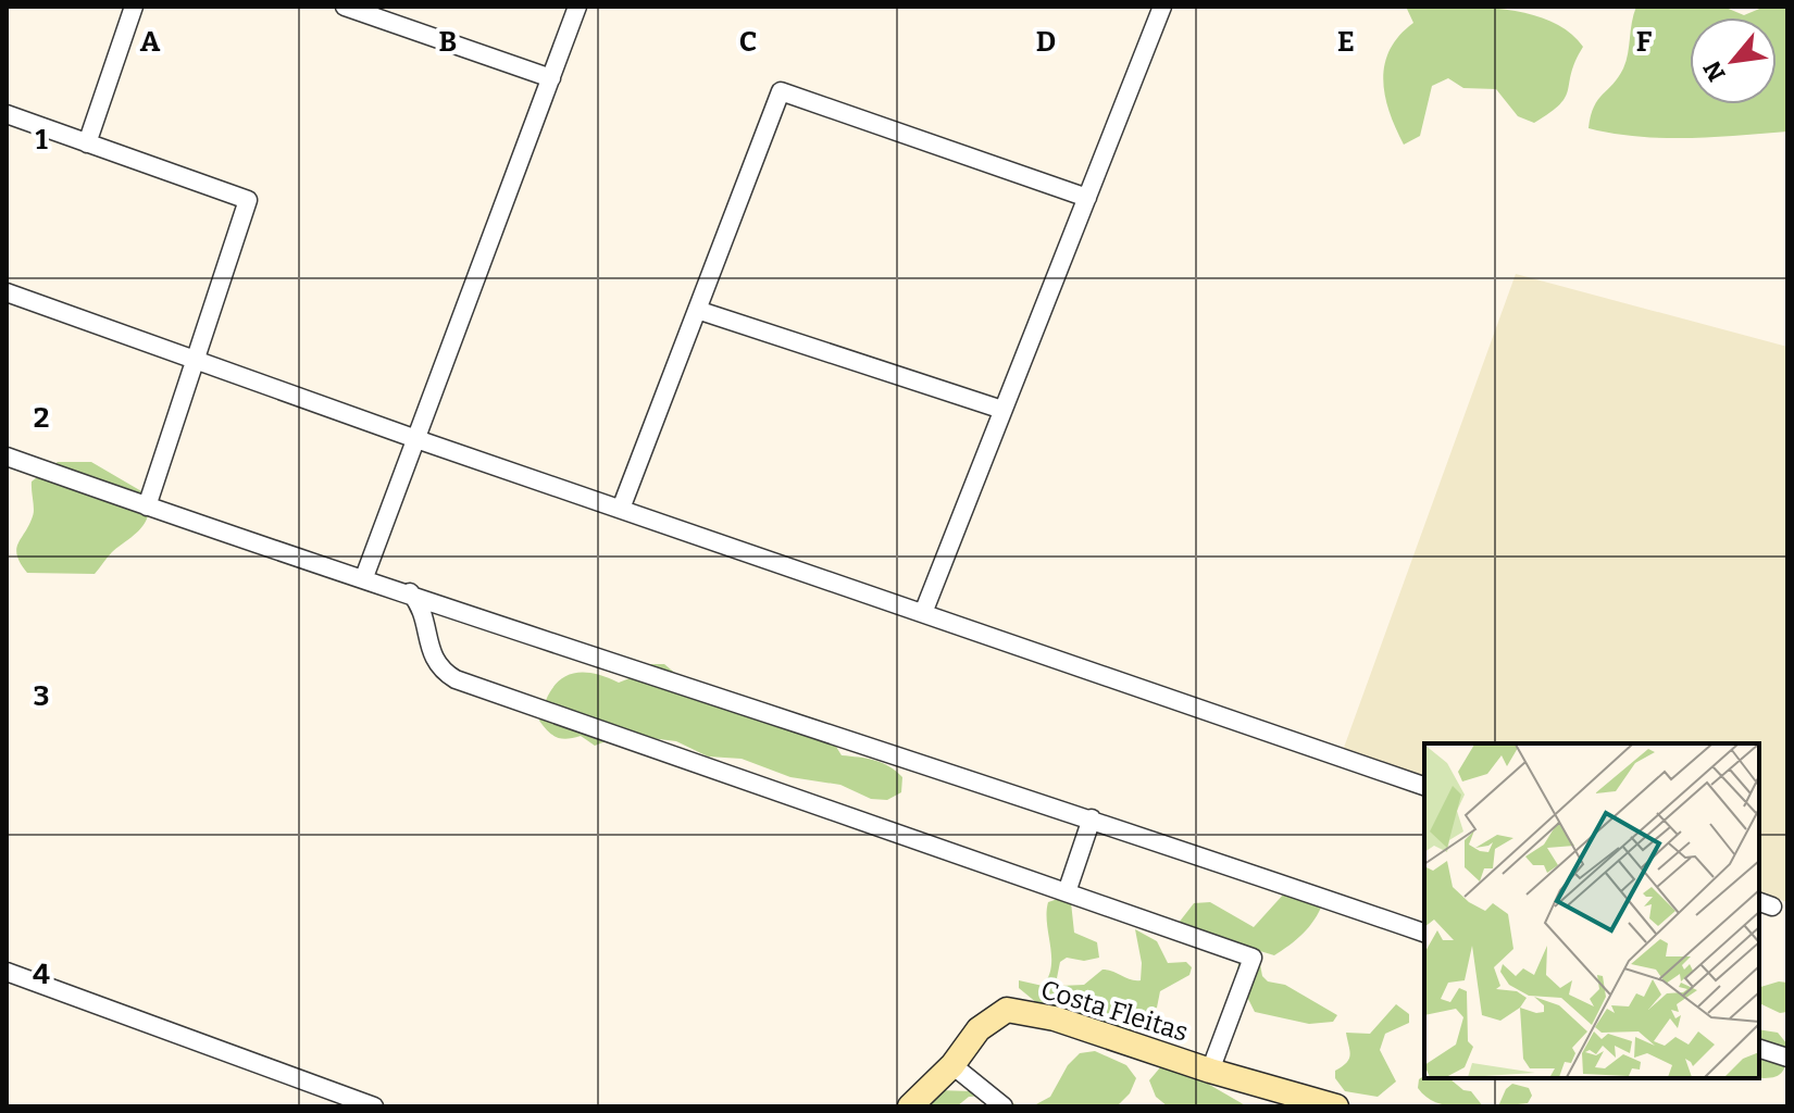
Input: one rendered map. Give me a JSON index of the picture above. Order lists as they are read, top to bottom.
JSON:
{
  "streets": {
    "main road": ["Costa Fleitas"]
  },
  "north": "bottom left",
  "grid": {
    "columns": [
      "A",
      "B",
      "C",
      "D",
      "E",
      "F"
    ],
    "rows": [
      "1",
      "2",
      "3",
      "4"
    ]
  }
}
